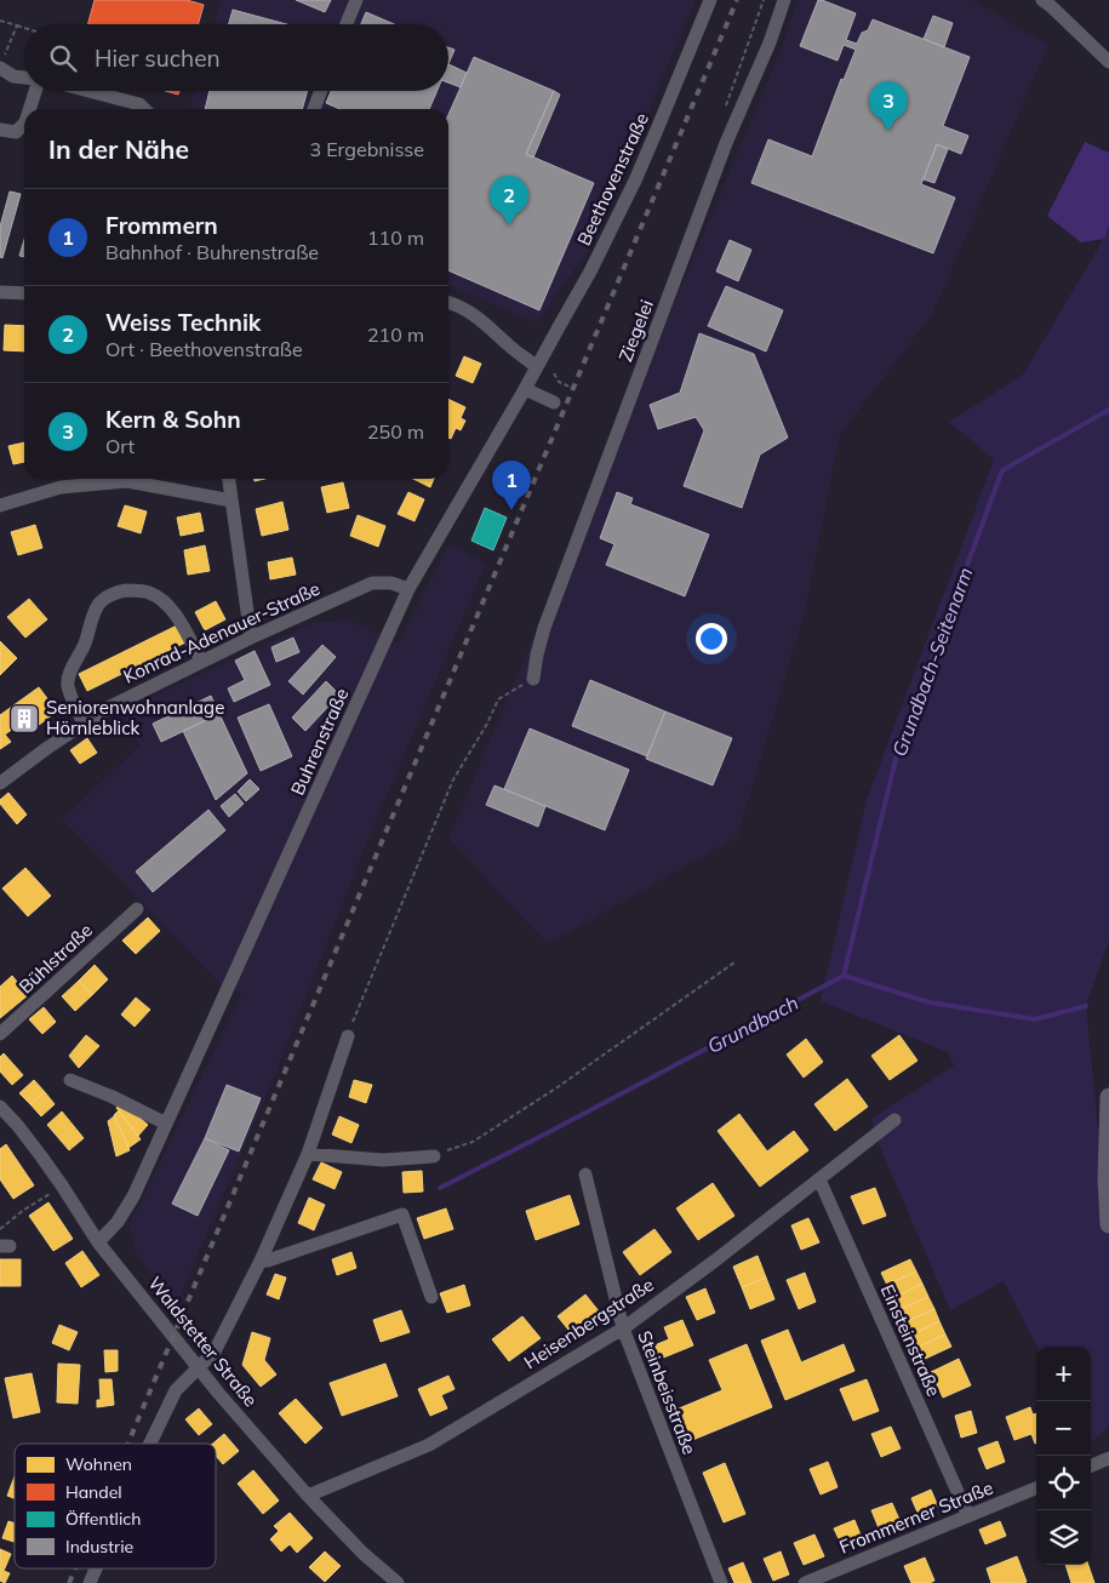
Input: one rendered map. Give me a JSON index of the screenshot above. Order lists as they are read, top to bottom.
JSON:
{
  "streets": {
    "street": [
      "Beethovenstraße",
      "Ziegelei",
      "Konrad-Adenauer-Straße",
      "Buhrenstraße",
      "Bühlstraße",
      "Heisenbergstraße",
      "Einsteinstraße",
      "Waldstetter Straße",
      "Steinbeisstraße",
      "Frommerner Straße"
    ]
  },
  "crossings": [
    ["Beethovenstraße", "Buhrenstraße"],
    ["Konrad-Adenauer-Straße", "Buhrenstraße"],
    ["Buhrenstraße", "Waldstetter Straße"],
    ["Heisenbergstraße", "Einsteinstraße"],
    ["Heisenbergstraße", "Waldstetter Straße"],
    ["Heisenbergstraße", "Steinbeisstraße"],
    ["Einsteinstraße", "Frommerner Straße"]
  ],
  "water": ["Grundbach-Seitenarm", "Grundbach"],
  "places": {
    "building": ["Seniorenwohnanlage Hörnleblick"]
  },
  "legend": [
    "Wohnen",
    "Handel",
    "Öffentlich",
    "Industrie"
  ],
  "page": {
    "search": "Hier suchen",
    "pins": ["3", "2", "1"],
    "heading": ["In der Nähe", "3 Ergebnisse"],
    "list": [
      {
        "mark": "1",
        "name": "Frommern",
        "note": "Bahnhof · Buhrenstraße",
        "value": "110 m"
      },
      {
        "mark": "2",
        "name": "Weiss Technik",
        "note": "Ort · Beethovenstraße",
        "value": "210 m"
      },
      {
        "mark": "3",
        "name": "Kern & Sohn",
        "note": "Ort",
        "value": "250 m"
      }
    ],
    "map_buttons": ["+", "−"]
  }
}
